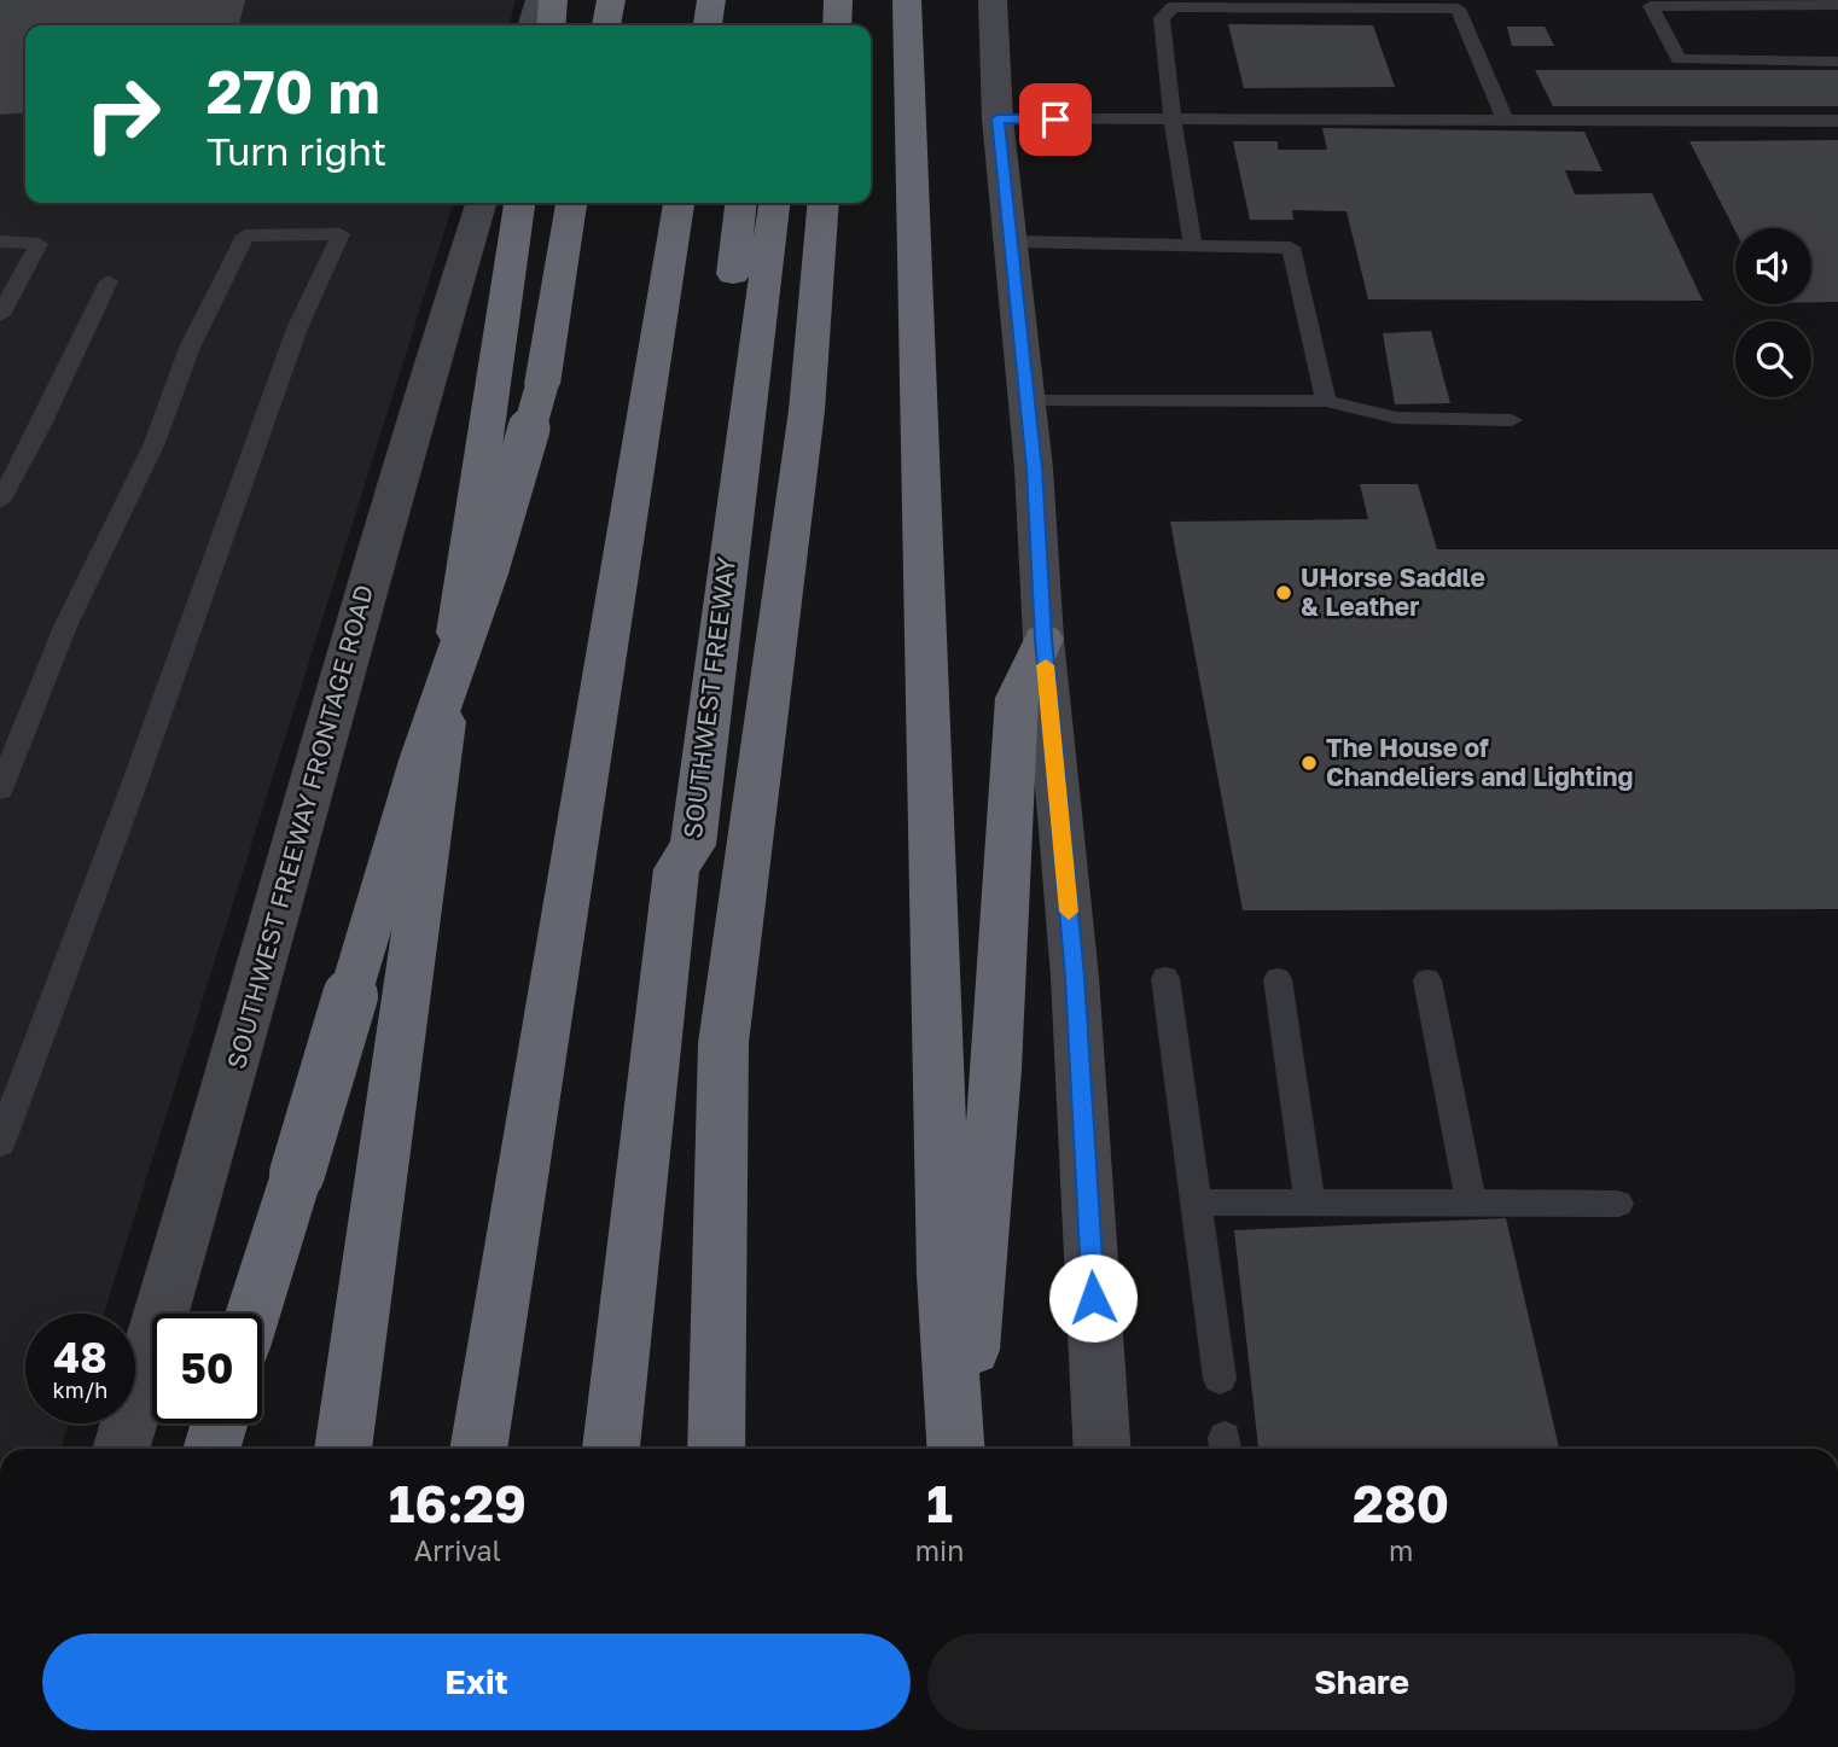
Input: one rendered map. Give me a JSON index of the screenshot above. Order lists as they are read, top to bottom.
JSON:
{
  "streets": {
    "highway": ["SOUTHWEST FREEWAY"],
    "main road": ["SOUTHWEST FREEWAY FRONTAGE ROAD"]
  },
  "places": ["UHorse Saddle & Leather", "The House of Chandeliers and Lighting"],
  "page": {
    "turn": ["270 m", "Turn right"],
    "speed": "48 km/h",
    "limit": "50",
    "eta": [
      "16:29",
      "Arrival",
      "1",
      "min",
      "280",
      "m"
    ],
    "buttons": ["Exit", "Share"]
  }
}
